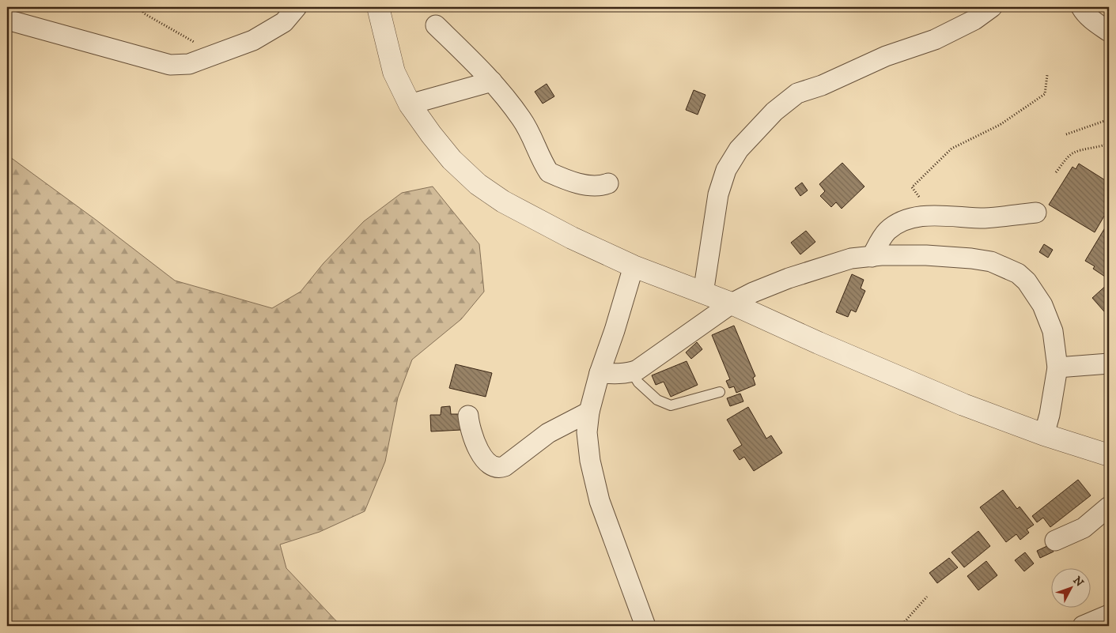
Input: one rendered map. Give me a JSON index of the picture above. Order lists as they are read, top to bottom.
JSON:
{
  "north": "top right"
}
